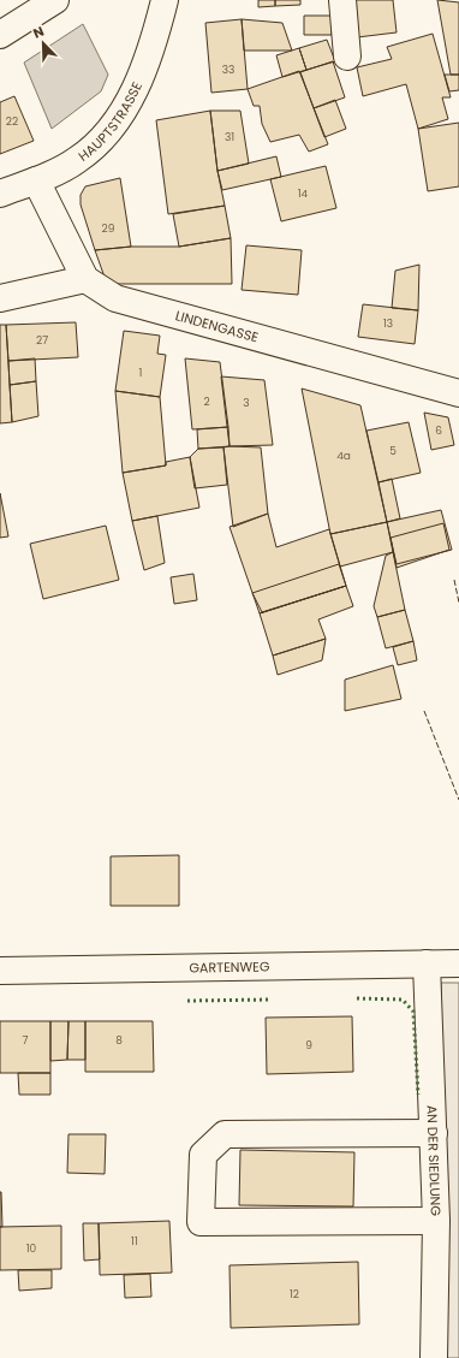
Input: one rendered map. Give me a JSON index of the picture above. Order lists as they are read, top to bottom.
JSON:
{
  "streets": {
    "street": [
      "HAUPTSTRASSE",
      "LINDENGASSE",
      "GARTENWEG",
      "AN DER SIEDLUNG"
    ]
  },
  "crossings": [
    ["HAUPTSTRASSE", "LINDENGASSE"],
    ["GARTENWEG", "AN DER SIEDLUNG"]
  ],
  "house_numbers": [
    "33",
    "22",
    "31",
    "14",
    "29",
    "13",
    "27",
    "1",
    "2",
    "3",
    "6",
    "5",
    "4a",
    "7",
    "8",
    "9",
    "11",
    "10",
    "12"
  ],
  "north": "top left"
}
